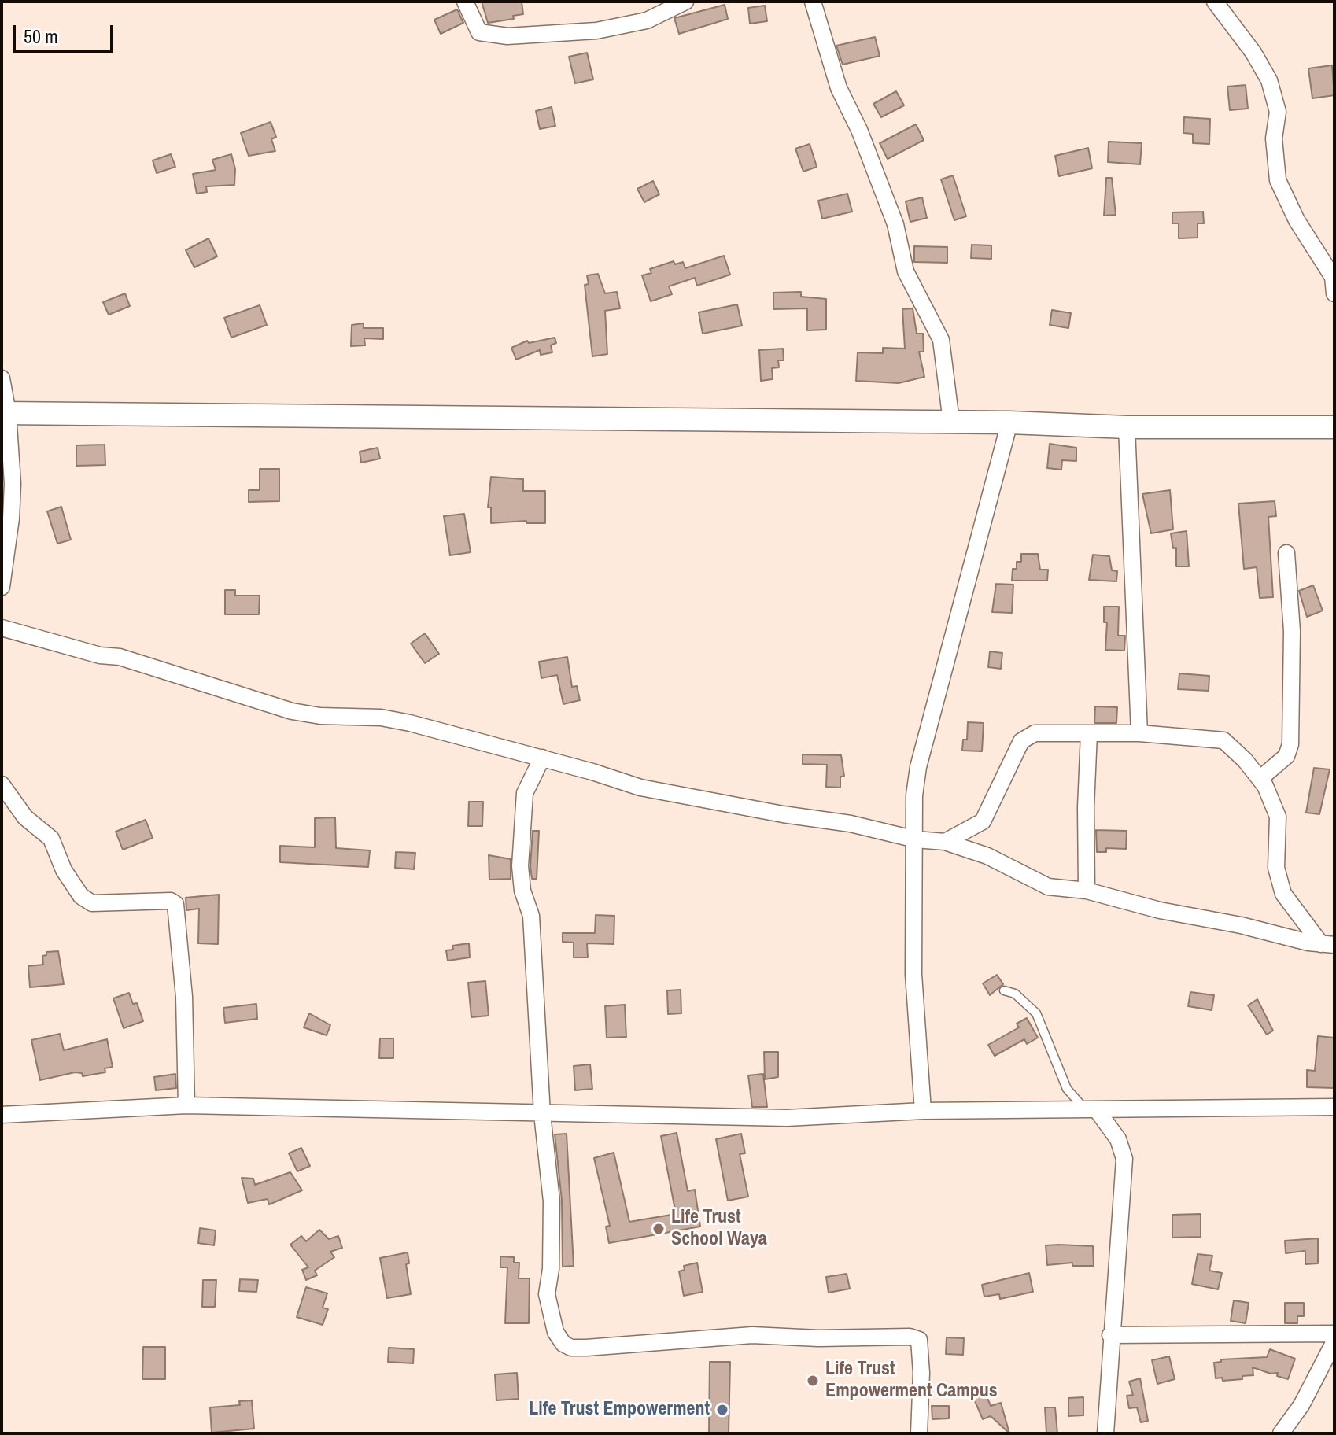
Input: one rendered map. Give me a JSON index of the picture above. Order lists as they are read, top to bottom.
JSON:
{
  "places": ["Life Trust School Waya", "Life Trust Empowerment Campus", "Life Trust Empowerment"],
  "scale_bar": "50 m"
}
